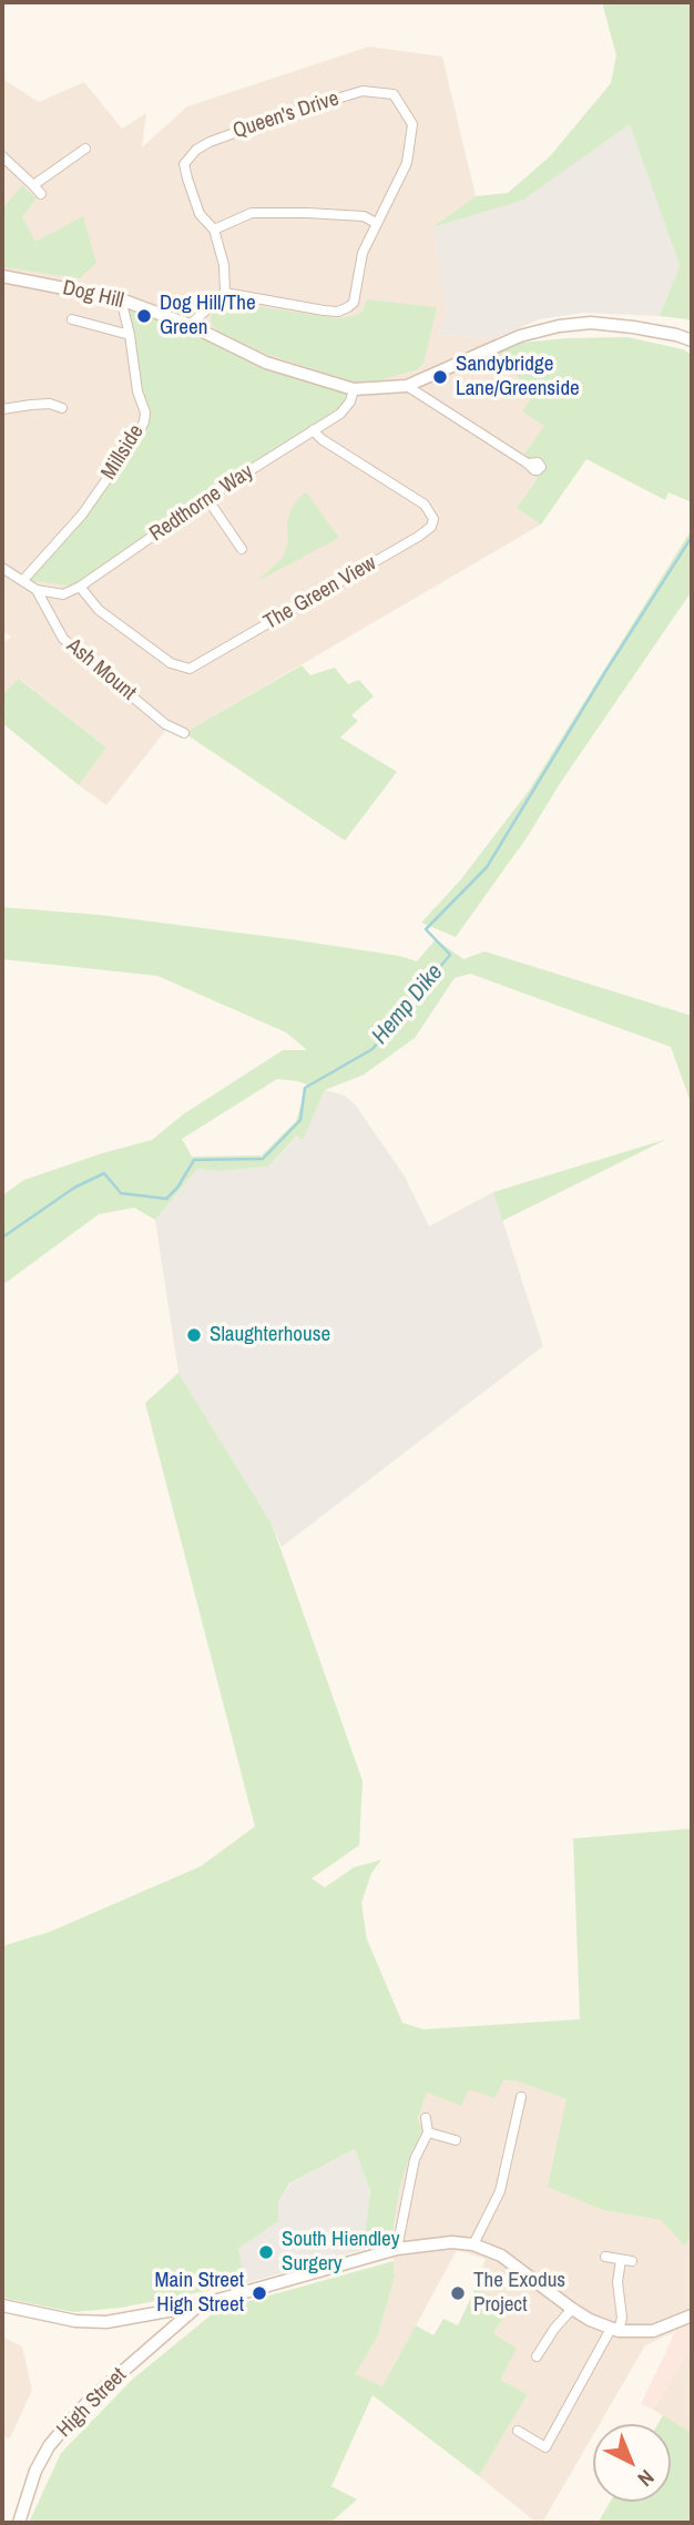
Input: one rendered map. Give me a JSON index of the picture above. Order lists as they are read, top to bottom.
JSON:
{
  "streets": {
    "street": [
      "Queen's Drive",
      "Dog Hill",
      "Millside",
      "Redthorne Way",
      "The Green View",
      "Ash Mount",
      "High Street"
    ]
  },
  "crossings": [
    ["Dog Hill", "Millside"],
    ["Dog Hill", "Redthorne Way"],
    ["Redthorne Way", "The Green View"],
    ["Redthorne Way", "Ash Mount"]
  ],
  "water": ["Hemp Dike"],
  "places": [
    "Dog Hill/The Green",
    "Sandybridge Lane/Greenside",
    "Slaughterhouse",
    "South Hiendley Surgery",
    "Main Street High Street",
    "The Exodus Project"
  ],
  "north": "bottom right"
}
